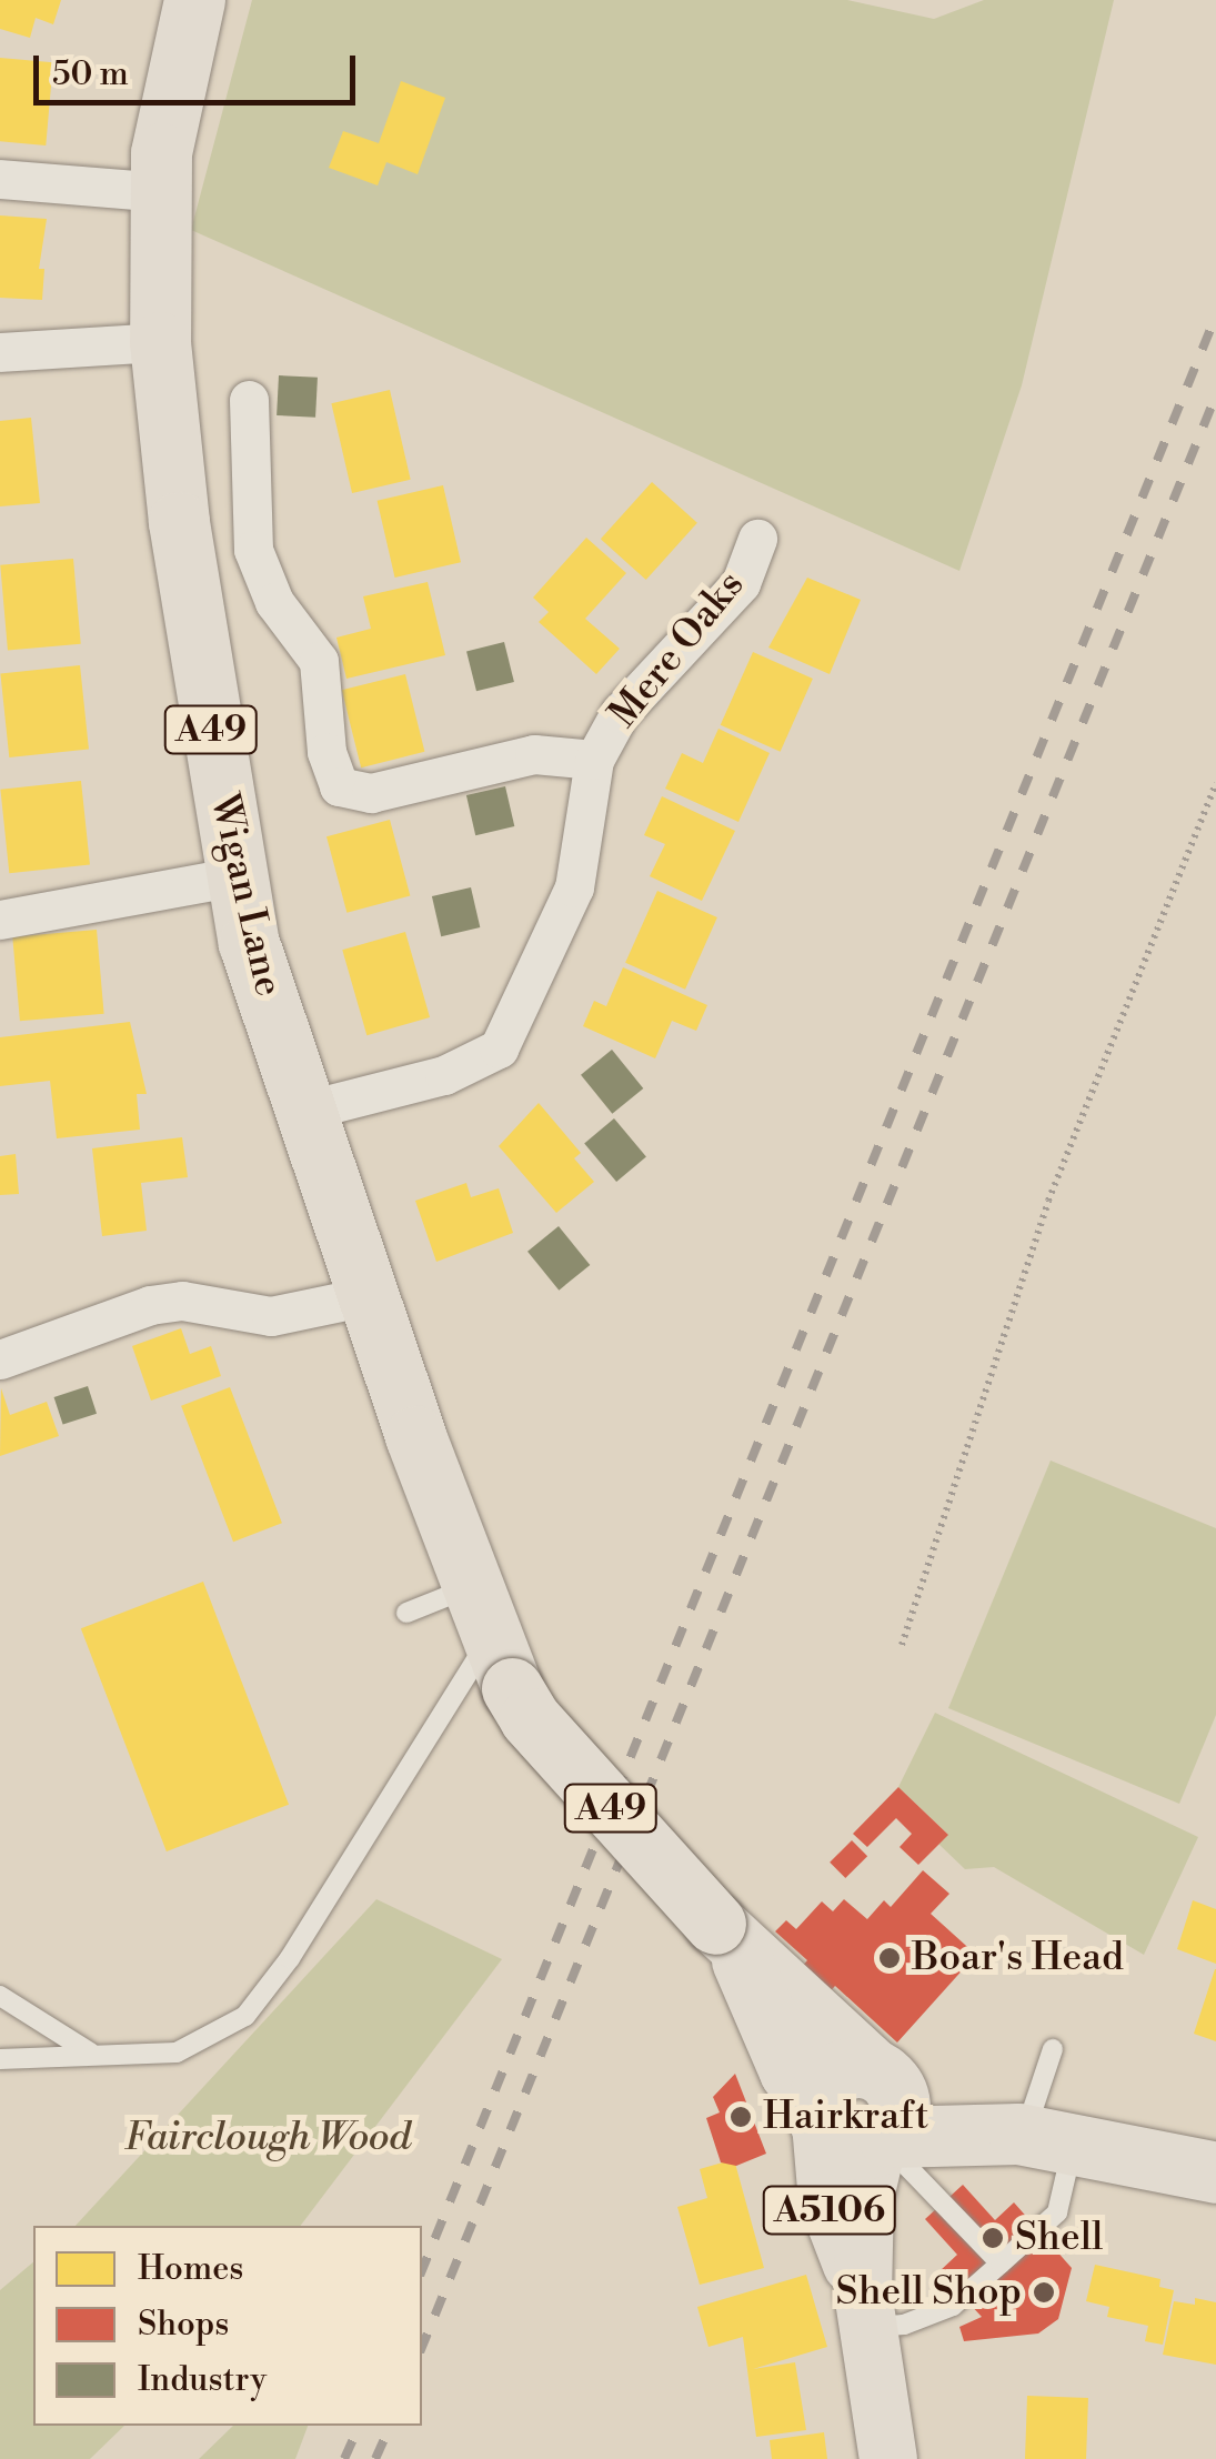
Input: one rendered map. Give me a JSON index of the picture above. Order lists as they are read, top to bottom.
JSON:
{
  "streets": {
    "highway": ["A49", "Wigan Lane"],
    "main road": ["A5106"],
    "street": ["Mere Oaks"]
  },
  "crossings": [
    ["Mere Oaks", "Wigan Lane"],
    ["A49", "Wigan Lane"],
    ["A49", "A5106"]
  ],
  "parks": ["Fairclough Wood"],
  "places": [
    "Boar's Head",
    "Hairkraft",
    "Shell",
    "Shell Shop"
  ],
  "legend": ["Homes", "Shops", "Industry"],
  "scale_bar": "50 m"
}
